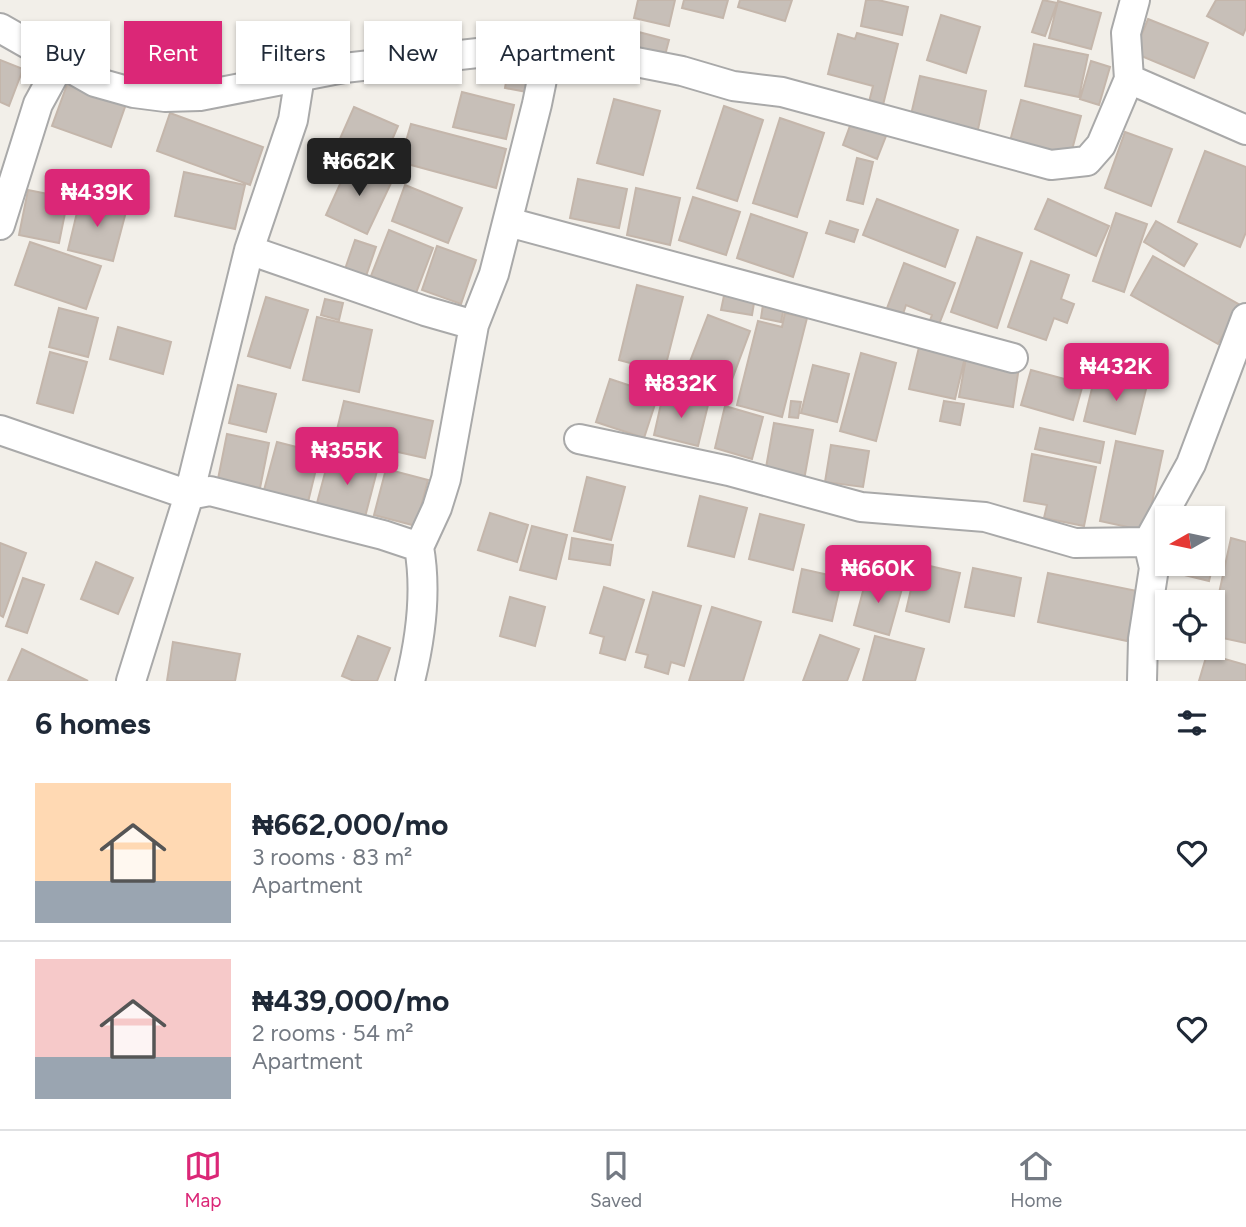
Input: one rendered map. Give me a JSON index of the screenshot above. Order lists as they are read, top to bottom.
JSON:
{
  "north": "left",
  "page": {
    "chip": [
      "Buy",
      "Rent",
      "Filters",
      "New",
      "Apartment"
    ],
    "price": [
      "₦662K",
      "₦439K",
      "₦432K",
      "₦832K",
      "₦355K",
      "₦660K"
    ],
    "heading": "6 homes",
    "list": [
      {
        "name": "₦662,000/mo",
        "note": "3 rooms · 83 m² · Apartment"
      },
      {
        "name": "₦439,000/mo",
        "note": "2 rooms · 54 m² · Apartment"
      }
    ],
    "tabs": ["Map", "Saved", "Home"]
  }
}
